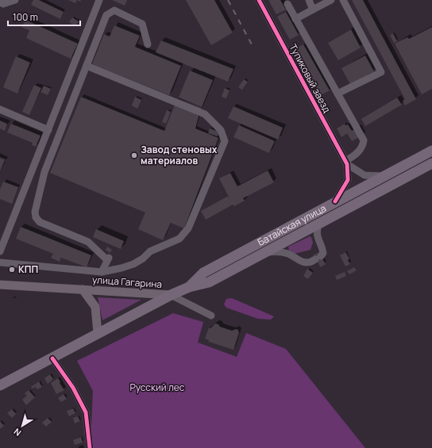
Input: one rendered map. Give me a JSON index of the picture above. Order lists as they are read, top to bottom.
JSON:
{
  "streets": {
    "highway": ["Батайская улица"],
    "main road": ["улица Гагарина"],
    "street": ["Тупиковый заезд"]
  },
  "crossings": [
    ["Батайская улица", "улица Гагарина"]
  ],
  "parks": ["Русский лес"],
  "places": ["Завод стеновых материалов", "КПП"],
  "scale_bar": "100 m",
  "north": "bottom left"
}
